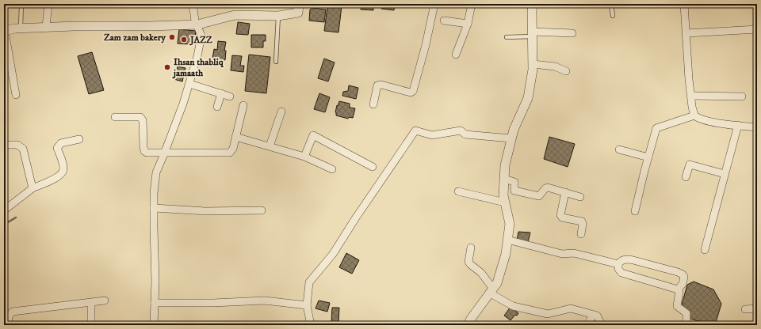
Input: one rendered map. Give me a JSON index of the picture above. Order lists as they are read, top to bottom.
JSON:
{
  "places": ["Zam zam bakery", "JAZZ", "Ihsan thabliq jamaath"]
}
